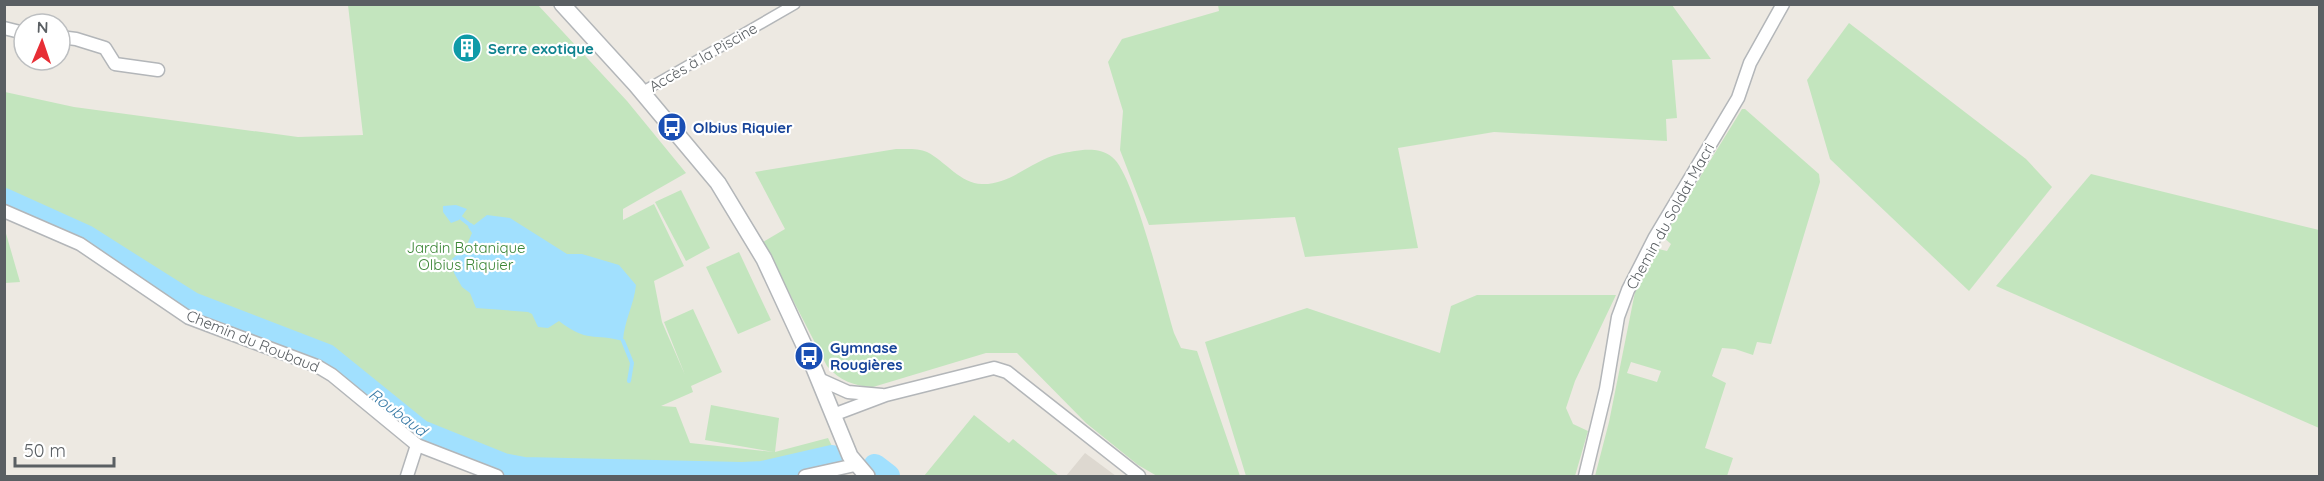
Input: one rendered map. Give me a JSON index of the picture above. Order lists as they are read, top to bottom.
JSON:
{
  "streets": {
    "street": ["Accès à la Piscine", "Chemin du Soldat Macri", "Chemin du Roubaud"]
  },
  "water": ["Roubaud"],
  "parks": ["Jardin Botanique Olbius Riquier"],
  "places": {
    "building": ["Serre exotique"],
    "bus stop": ["Olbius Riquier", "Gymnase Rougières"]
  },
  "scale_bar": "50 m",
  "north": "top"
}
